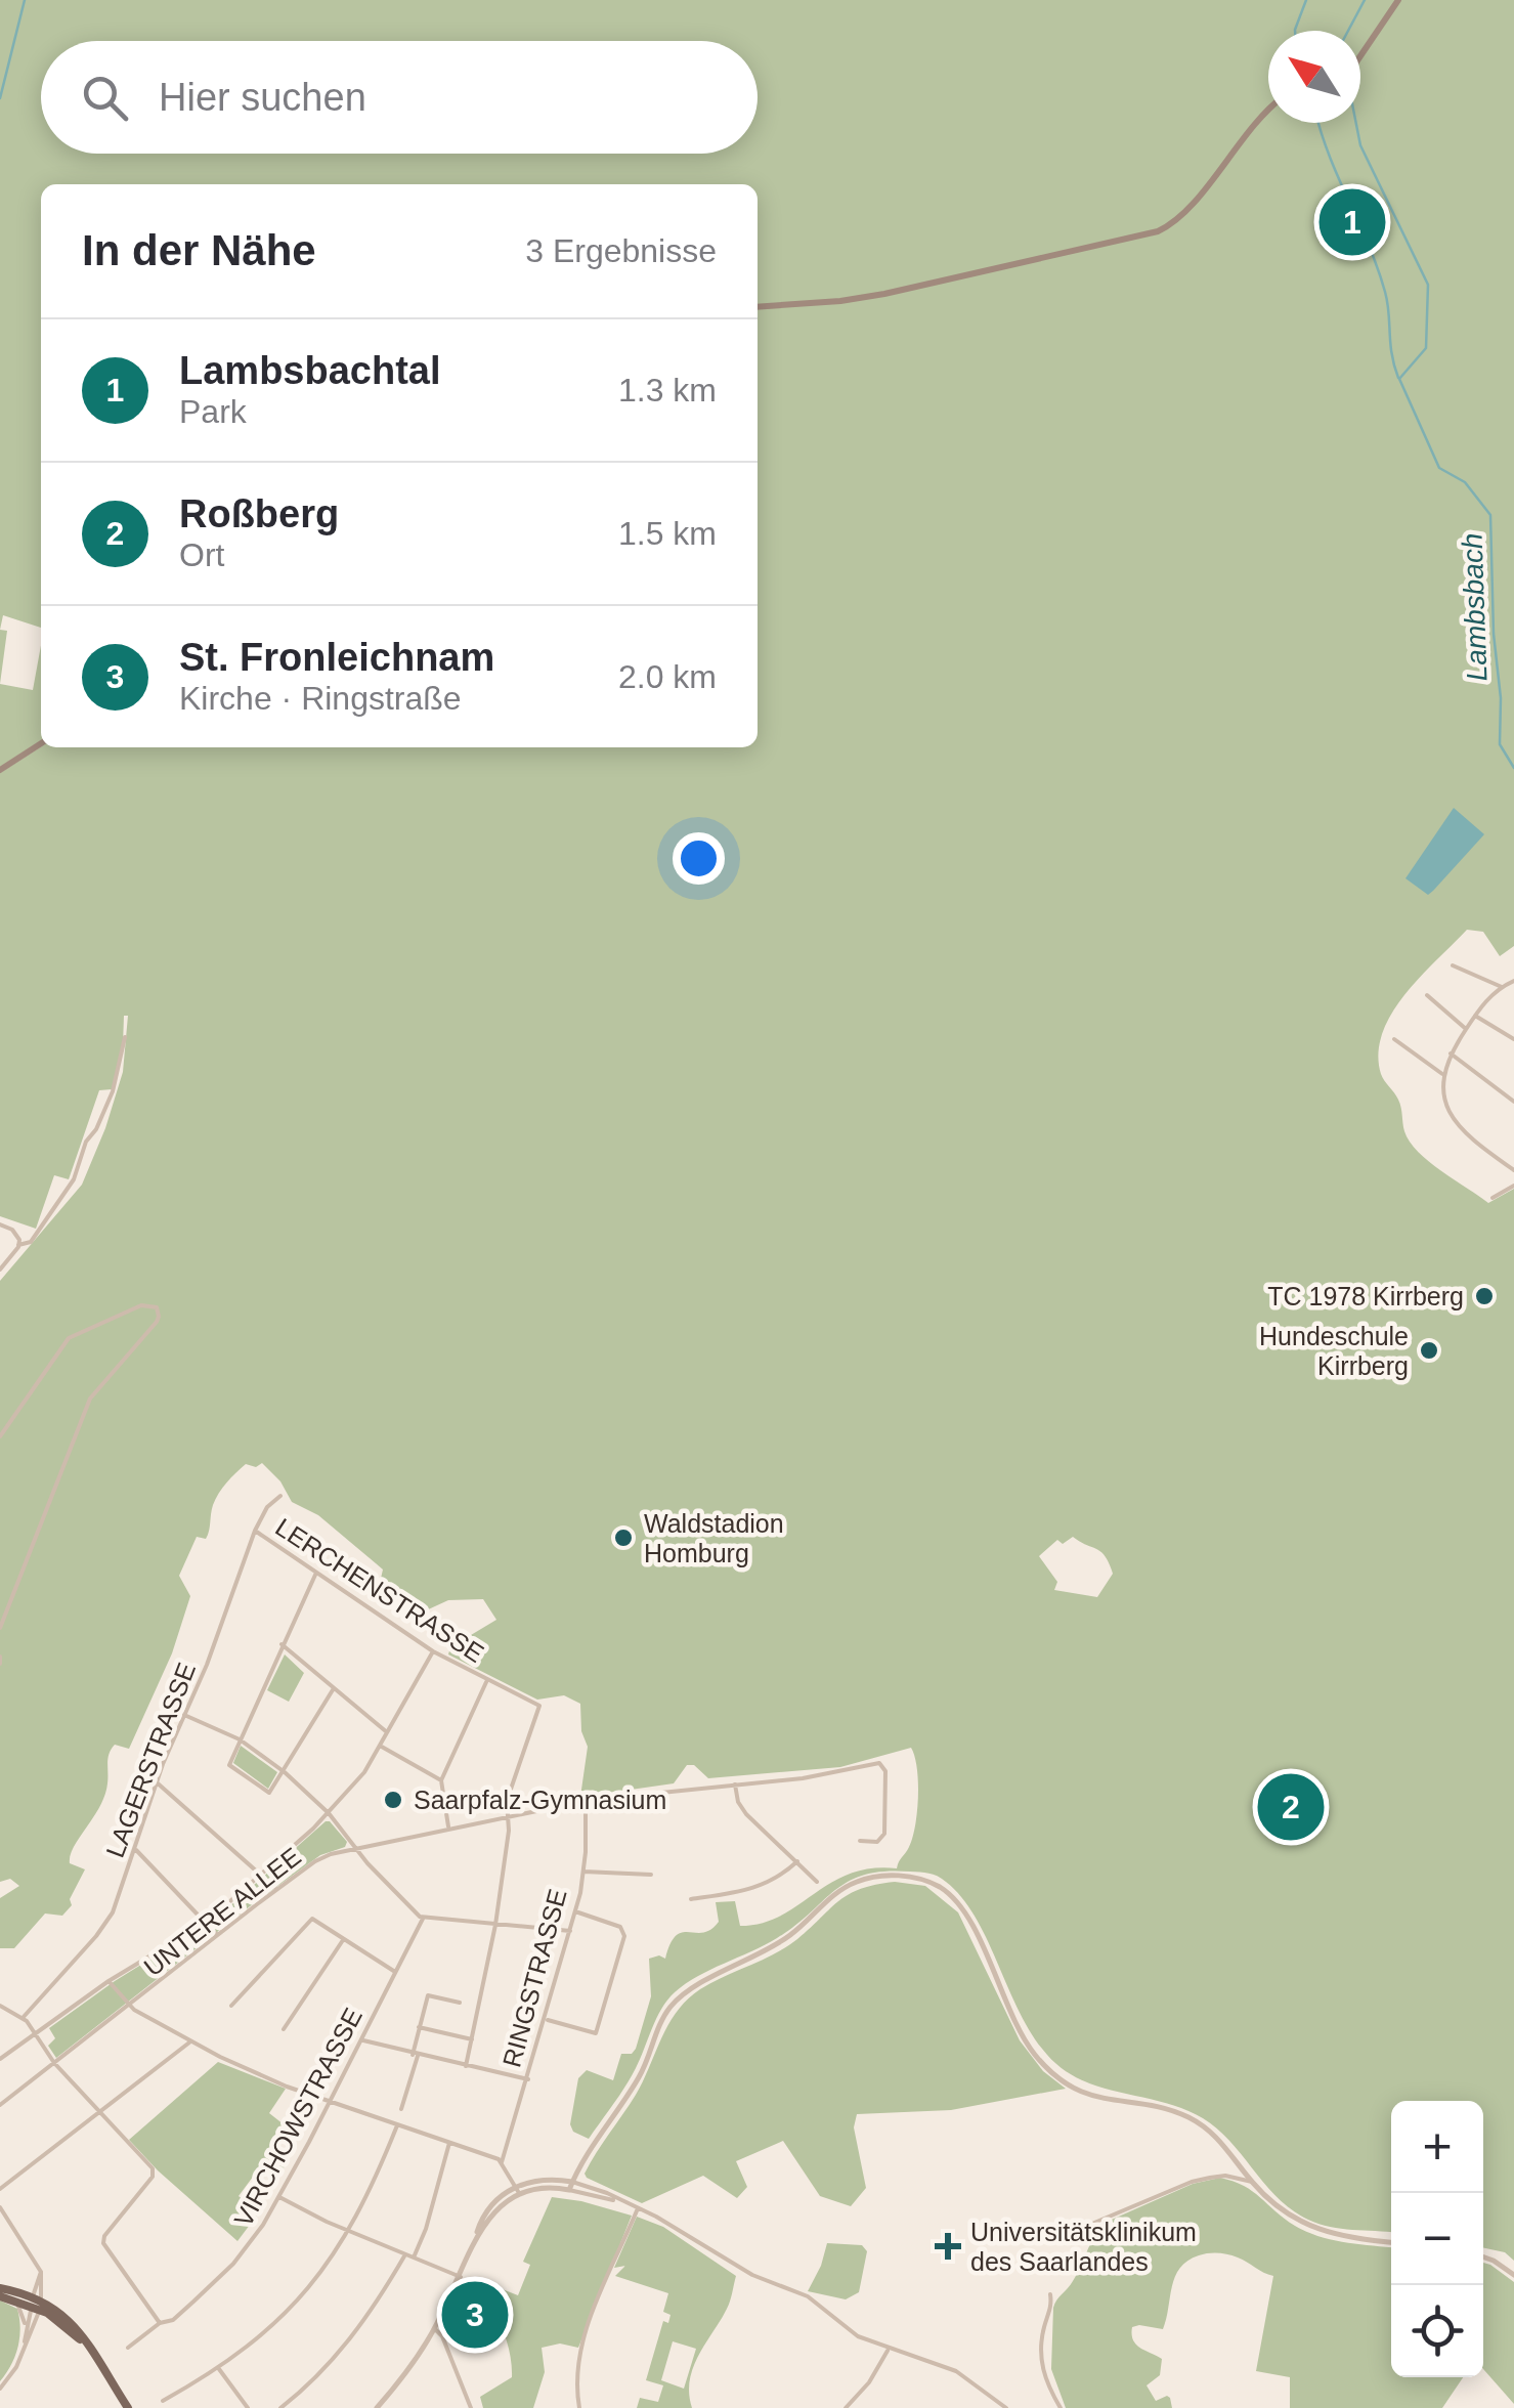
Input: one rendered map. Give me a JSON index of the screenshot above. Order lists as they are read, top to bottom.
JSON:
{
  "streets": {
    "street": [
      "LERCHENSTRASSE",
      "LAGERSTRASSE",
      "UNTERE ALLEE",
      "RINGSTRASSE",
      "VIRCHOWSTRASSE"
    ]
  },
  "crossings": [
    ["LERCHENSTRASSE", "LAGERSTRASSE"],
    ["LERCHENSTRASSE", "UNTERE ALLEE"],
    ["UNTERE ALLEE", "RINGSTRASSE"]
  ],
  "water": ["Lambsbach"],
  "places": {
    "other": [
      "TC 1978 Kirrberg",
      "Hundeschule Kirrberg",
      "Waldstadion Homburg",
      "Saarpfalz-Gymnasium"
    ],
    "health": ["Universitätsklinikum des Saarlandes"]
  },
  "north": "top left",
  "page": {
    "search": "Hier suchen",
    "pins": ["1", "2", "3"],
    "heading": ["In der Nähe", "3 Ergebnisse"],
    "list": [
      {
        "mark": "1",
        "name": "Lambsbachtal",
        "note": "Park",
        "value": "1.3 km"
      },
      {
        "mark": "2",
        "name": "Roßberg",
        "note": "Ort",
        "value": "1.5 km"
      },
      {
        "mark": "3",
        "name": "St. Fronleichnam",
        "note": "Kirche · Ringstraße",
        "value": "2.0 km"
      }
    ],
    "map_buttons": ["+", "−"]
  }
}
